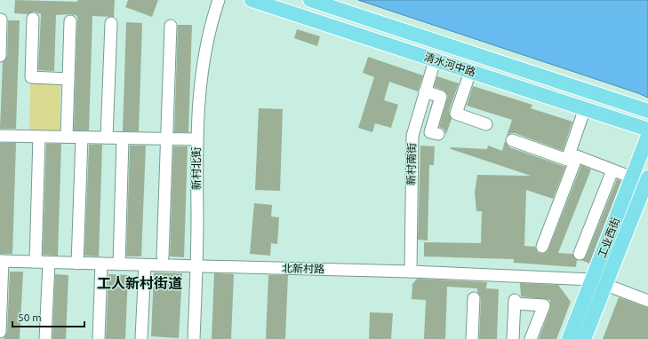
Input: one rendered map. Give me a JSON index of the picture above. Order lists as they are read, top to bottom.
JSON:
{
  "streets": {
    "main road": ["清水河中路", "工业西街"],
    "street": ["新村南街", "新村北街", "北新村路"]
  },
  "crossings": [
    ["清水河中路", "新村南街"],
    ["新村南街", "北新村路"],
    ["新村北街", "北新村路"],
    ["工业西街", "北新村路"]
  ],
  "districts": ["工人新村街道"],
  "scale_bar": "50 m"
}
